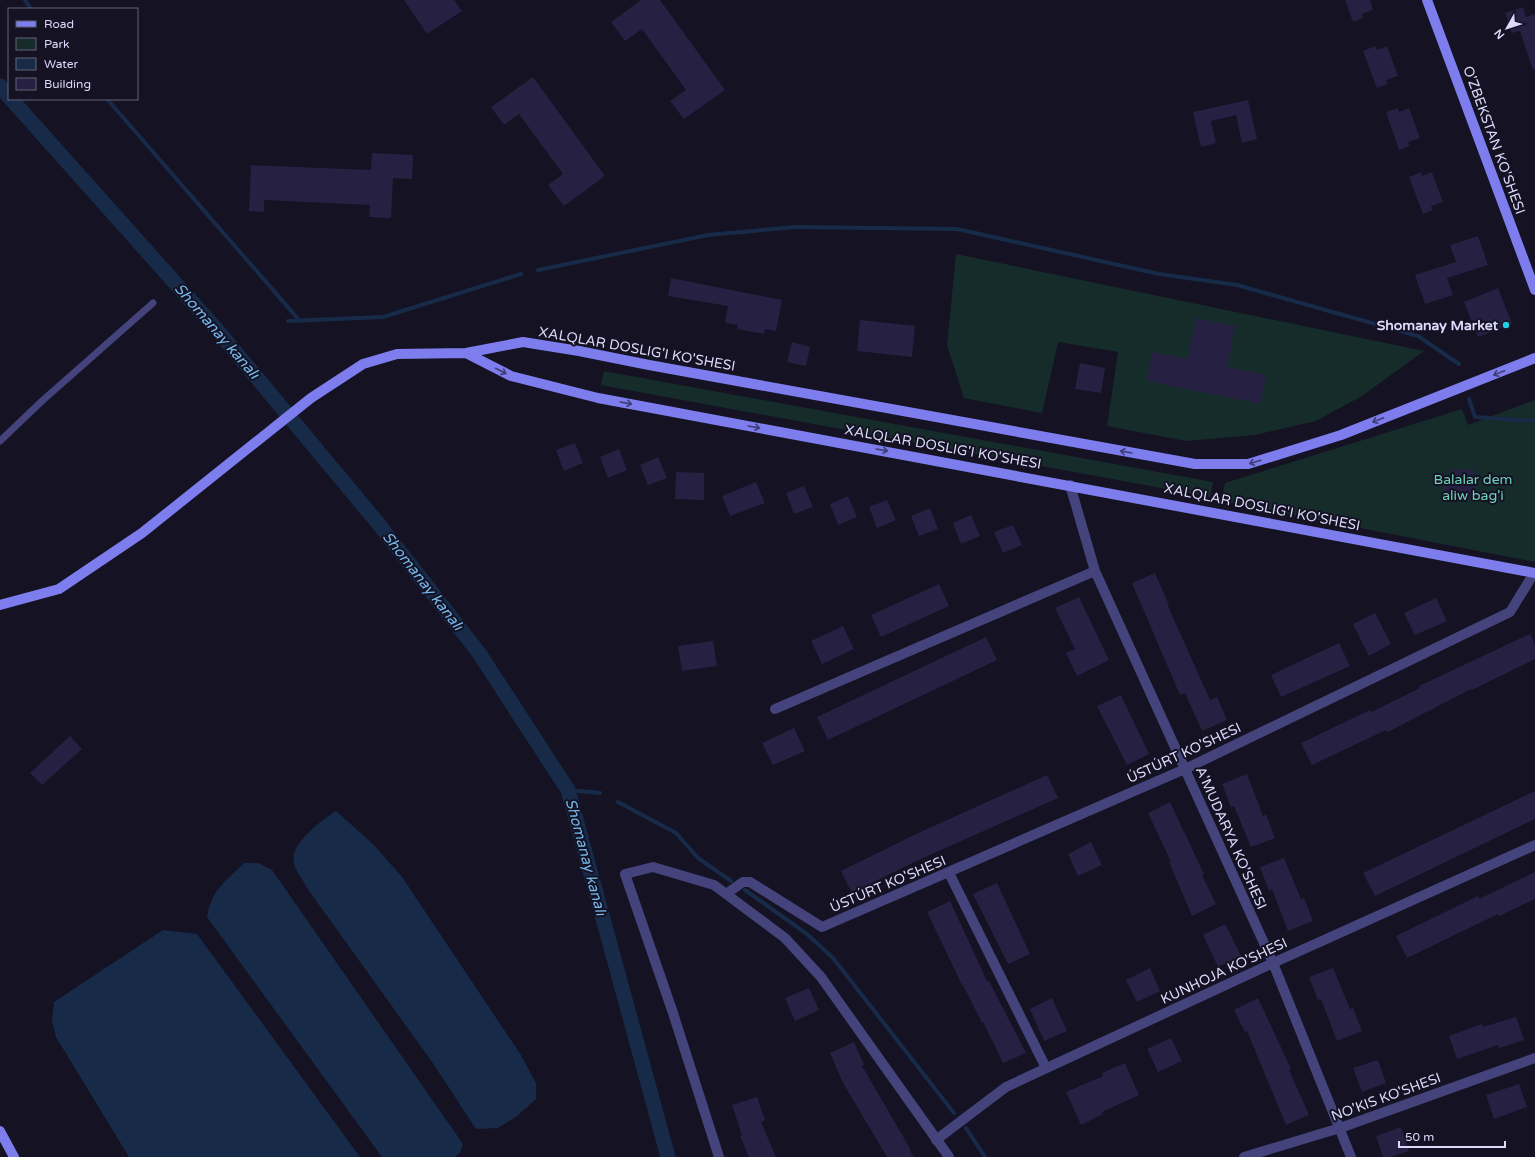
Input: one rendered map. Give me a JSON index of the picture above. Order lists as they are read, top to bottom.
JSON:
{
  "streets": {
    "main road": ["O'ZBEKSTAN KO'SHESI", "XALQLAR DOSLIG'I KO'SHESI"],
    "street": [
      "ÚSTÚRT KO'SHESI",
      "A'MUDARYA KO'SHESI",
      "KUNHOJA KO'SHESI",
      "NO'KIS KO'SHESI"
    ]
  },
  "crossings": [
    ["XALQLAR DOSLIG'I KO'SHESI", "ÚSTÚRT KO'SHESI"],
    ["XALQLAR DOSLIG'I KO'SHESI", "A'MUDARYA KO'SHESI"],
    ["ÚSTÚRT KO'SHESI", "A'MUDARYA KO'SHESI"],
    ["A'MUDARYA KO'SHESI", "KUNHOJA KO'SHESI"],
    ["A'MUDARYA KO'SHESI", "NO'KIS KO'SHESI"]
  ],
  "water": ["Shomanay kanalı"],
  "parks": ["Balalar dem aliw bag'i"],
  "places": ["Shomanay Market"],
  "legend": [
    "Road",
    "Park",
    "Water",
    "Building"
  ],
  "scale_bar": "50 m",
  "north": "bottom left"
}
